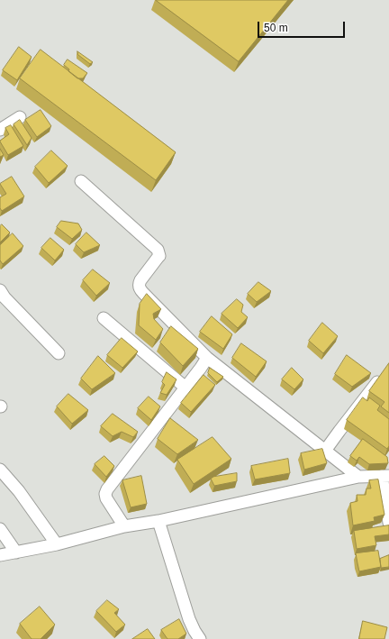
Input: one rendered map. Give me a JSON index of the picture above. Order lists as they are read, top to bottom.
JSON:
{
  "scale_bar": "50 m"
}
